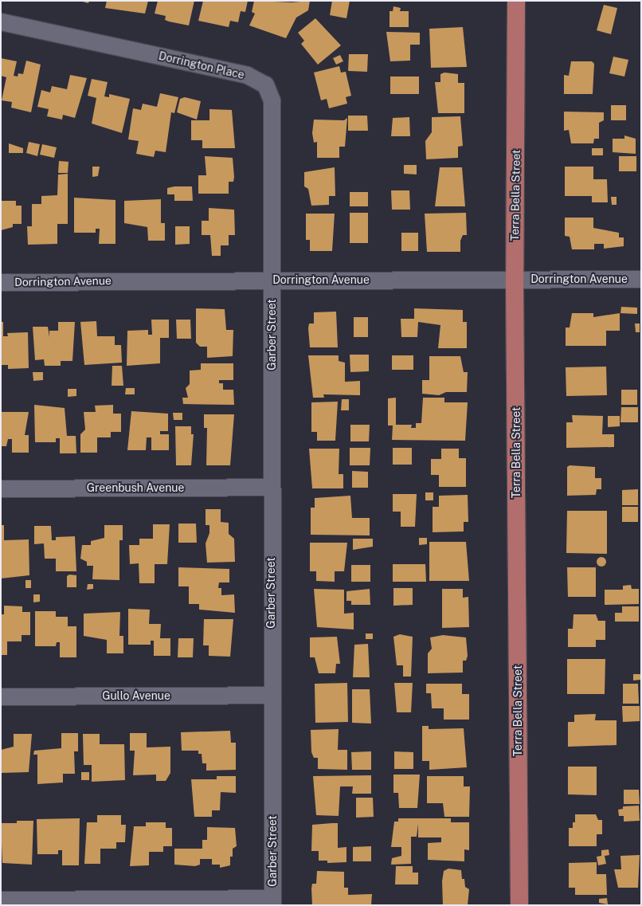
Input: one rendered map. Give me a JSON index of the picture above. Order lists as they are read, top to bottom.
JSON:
{
  "streets": {
    "main road": ["Terra Bella Street"],
    "street": [
      "Dorrington Place",
      "Dorrington Avenue",
      "Garber Street",
      "Greenbush Avenue",
      "Gullo Avenue"
    ]
  },
  "crossings": [
    ["Dorrington Place", "Dorrington Avenue"],
    ["Dorrington Place", "Garber Street"],
    ["Terra Bella Street", "Dorrington Avenue"],
    ["Dorrington Avenue", "Garber Street"],
    ["Garber Street", "Greenbush Avenue"],
    ["Garber Street", "Gullo Avenue"]
  ]
}
